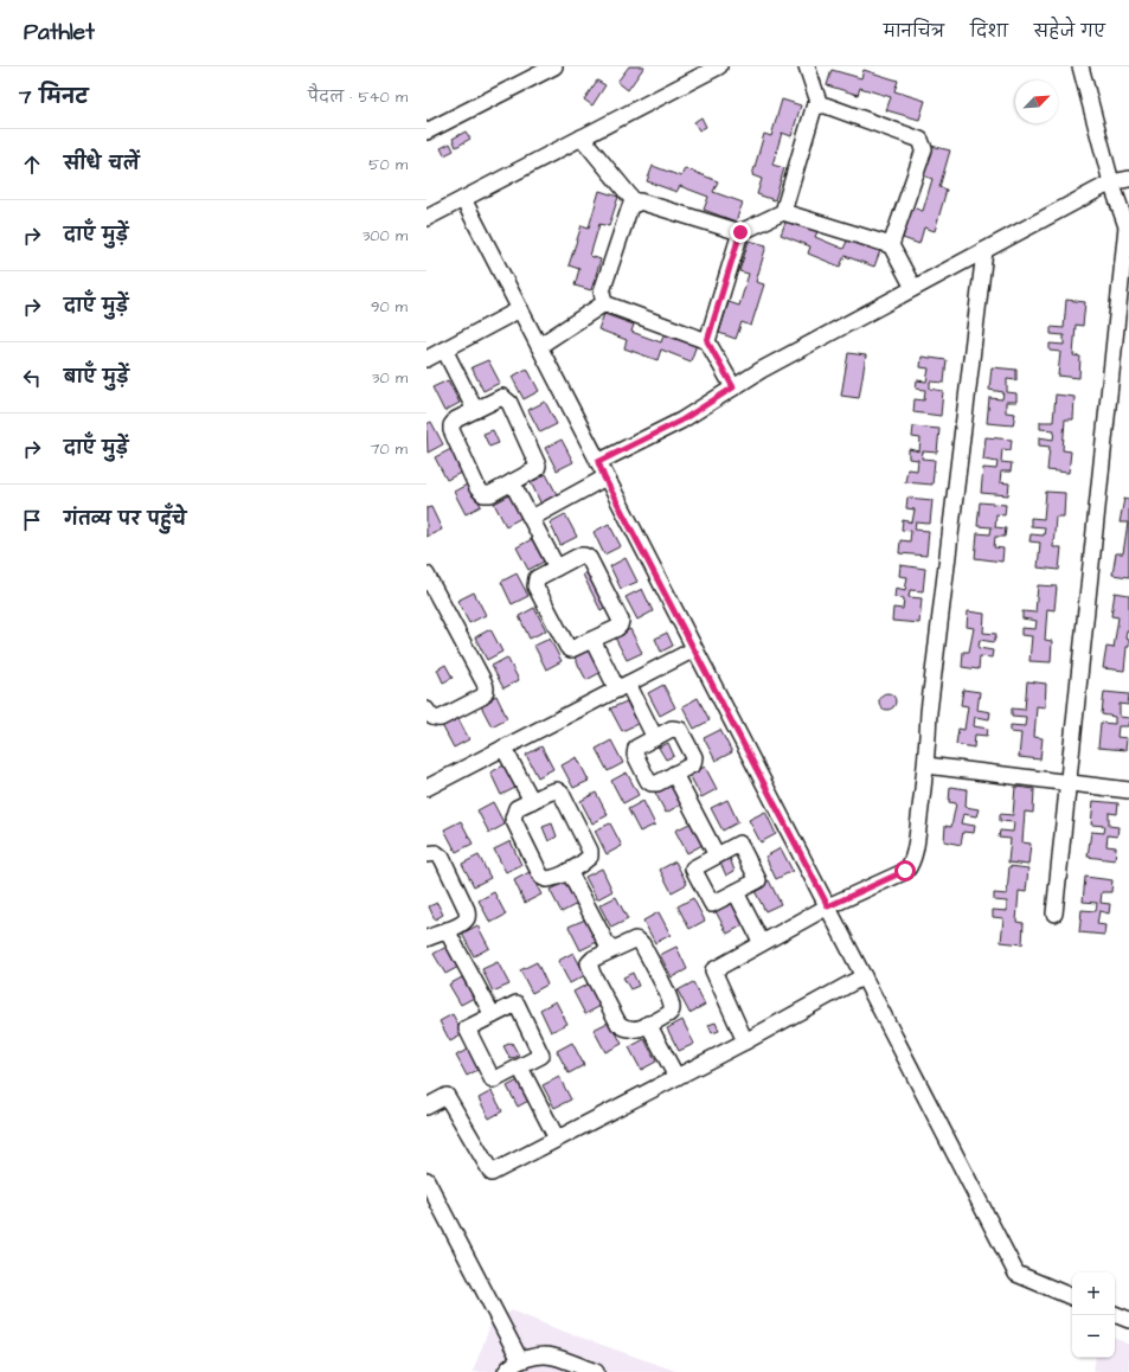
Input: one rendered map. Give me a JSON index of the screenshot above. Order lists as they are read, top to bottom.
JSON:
{
  "north": "top right",
  "page": {
    "header": "Pathlet",
    "nav": ["मानचित्र", "दिशा", "सहेजे गए"],
    "heading": ["7 मिनट", "पैदल · 540 m"],
    "list": [
      ["सीधे चलें", "50 m"],
      ["दाएँ मुड़ें", "300 m"],
      ["दाएँ मुड़ें", "90 m"],
      ["बाएँ मुड़ें", "30 m"],
      ["दाएँ मुड़ें", "70 m"],
      "गंतव्य पर पहुँचे"
    ],
    "map_buttons": ["+", "−"]
  }
}
